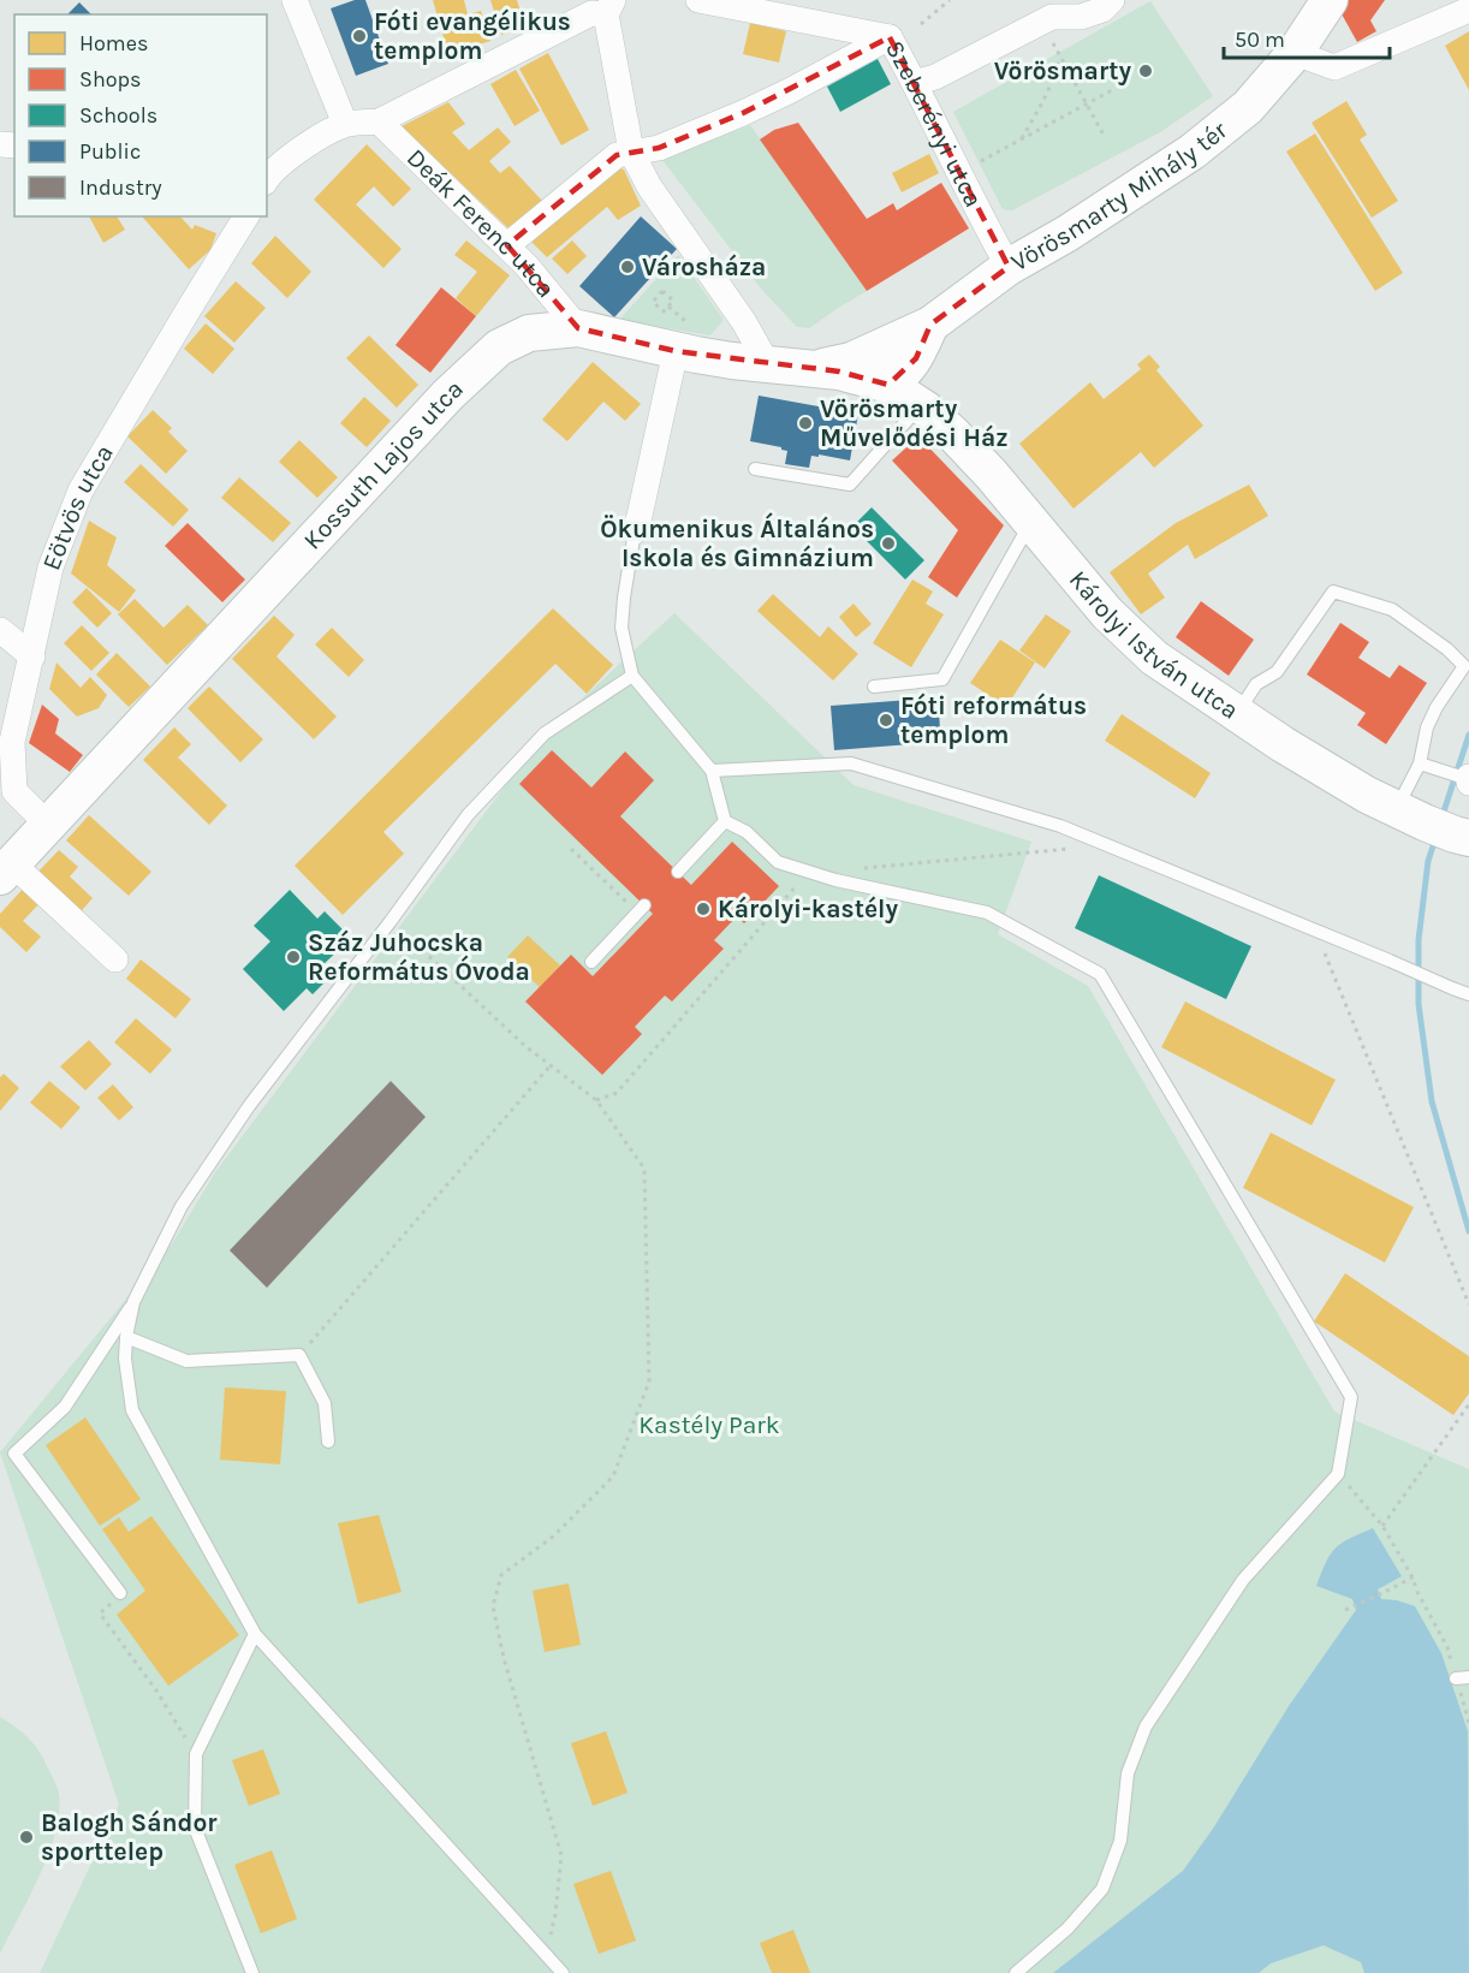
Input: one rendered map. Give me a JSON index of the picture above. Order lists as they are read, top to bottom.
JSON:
{
  "streets": {
    "main road": ["Vörösmarty Mihály tér", "Kossuth Lajos utca", "Károlyi István utca"],
    "street": ["Szeberényi utca", "Deák Ferenc utca", "Eötvös utca"]
  },
  "crossings": [
    ["Szeberényi utca", "Vörösmarty Mihály tér"],
    ["Vörösmarty Mihály tér", "Kossuth Lajos utca"],
    ["Vörösmarty Mihály tér", "Károlyi István utca"],
    ["Deák Ferenc utca", "Kossuth Lajos utca"],
    ["Kossuth Lajos utca", "Eötvös utca"],
    ["Kossuth Lajos utca", "Károlyi István utca"]
  ],
  "parks": ["Kastély Park"],
  "places": [
    "Fóti evangélikus templom",
    "Vörösmarty",
    "Városháza",
    "Vörösmarty Művelődési Ház",
    "Ökumenikus Általános Iskola és Gimnázium",
    "Fóti református templom",
    "Károlyi-kastély",
    "Száz Juhocska Református Óvoda",
    "Balogh Sándor sporttelep"
  ],
  "legend": [
    "Homes",
    "Shops",
    "Schools",
    "Public",
    "Industry"
  ],
  "scale_bar": "50 m"
}
